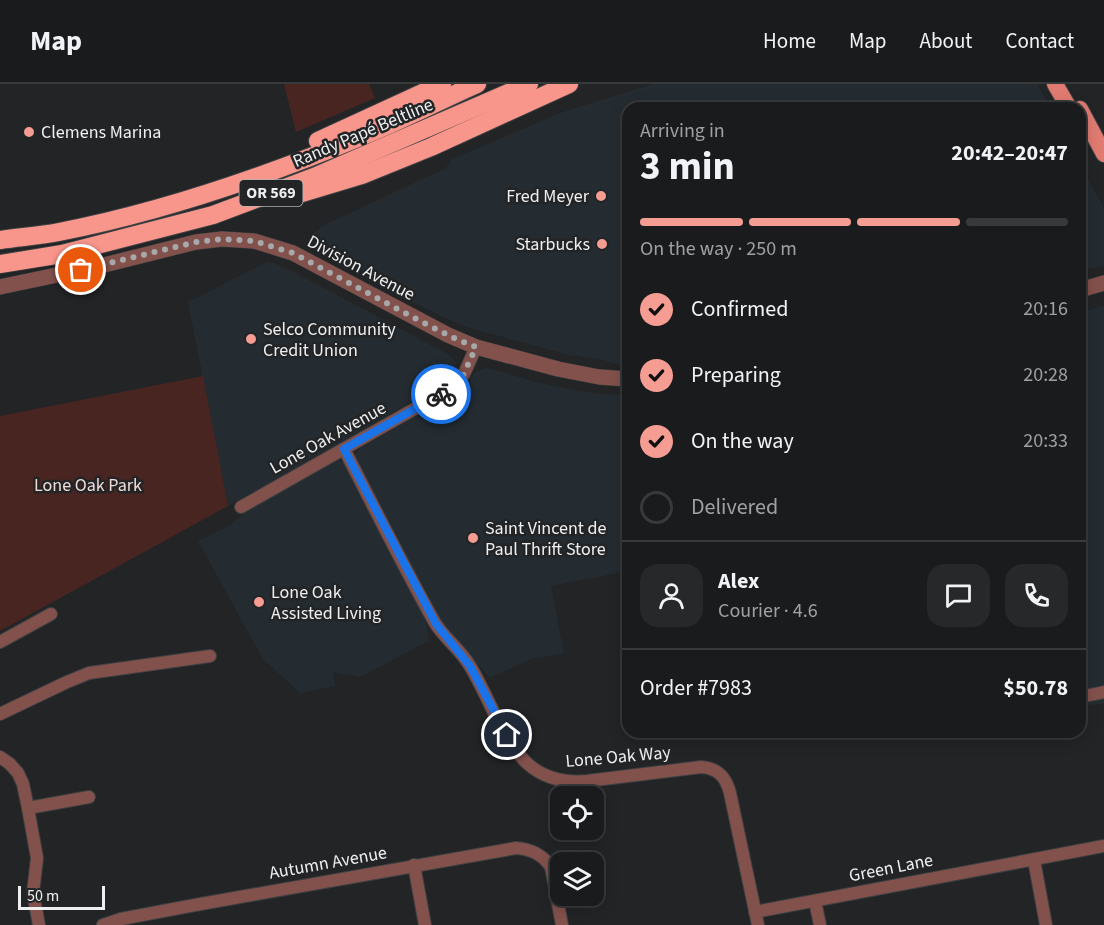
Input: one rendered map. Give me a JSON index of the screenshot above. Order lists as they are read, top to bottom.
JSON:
{
  "streets": {
    "highway": ["Randy Papé Beltline", "OR 569"],
    "street": [
      "Division Avenue",
      "Lone Oak Avenue",
      "Lone Oak Way",
      "Autumn Avenue",
      "Green Lane"
    ]
  },
  "crossings": [
    ["Division Avenue", "Lone Oak Avenue"],
    ["Lone Oak Avenue", "Lone Oak Way"],
    ["Lone Oak Way", "Green Lane"]
  ],
  "parks": ["Lone Oak Park"],
  "places": [
    "Clemens Marina",
    "Fred Meyer",
    "Starbucks",
    "Selco Community Credit Union",
    "Saint Vincent de Paul Thrift Store",
    "Lone Oak Assisted Living"
  ],
  "scale_bar": "50 m",
  "page": {
    "header": "Map",
    "nav": [
      "Home",
      "Map",
      "About",
      "Contact"
    ],
    "heading": ["3 min", "Arriving in", "20:42–20:47"],
    "panel": [
      "Alex",
      "Courier · 4.6",
      "Order #7983",
      "$50.78"
    ],
    "bar": "On the way · 250 m",
    "list": [
      ["Confirmed", "20:16"],
      ["Preparing", "20:28"],
      ["On the way", "20:33"],
      "Delivered"
    ],
    "scale": "50 m"
  }
}
